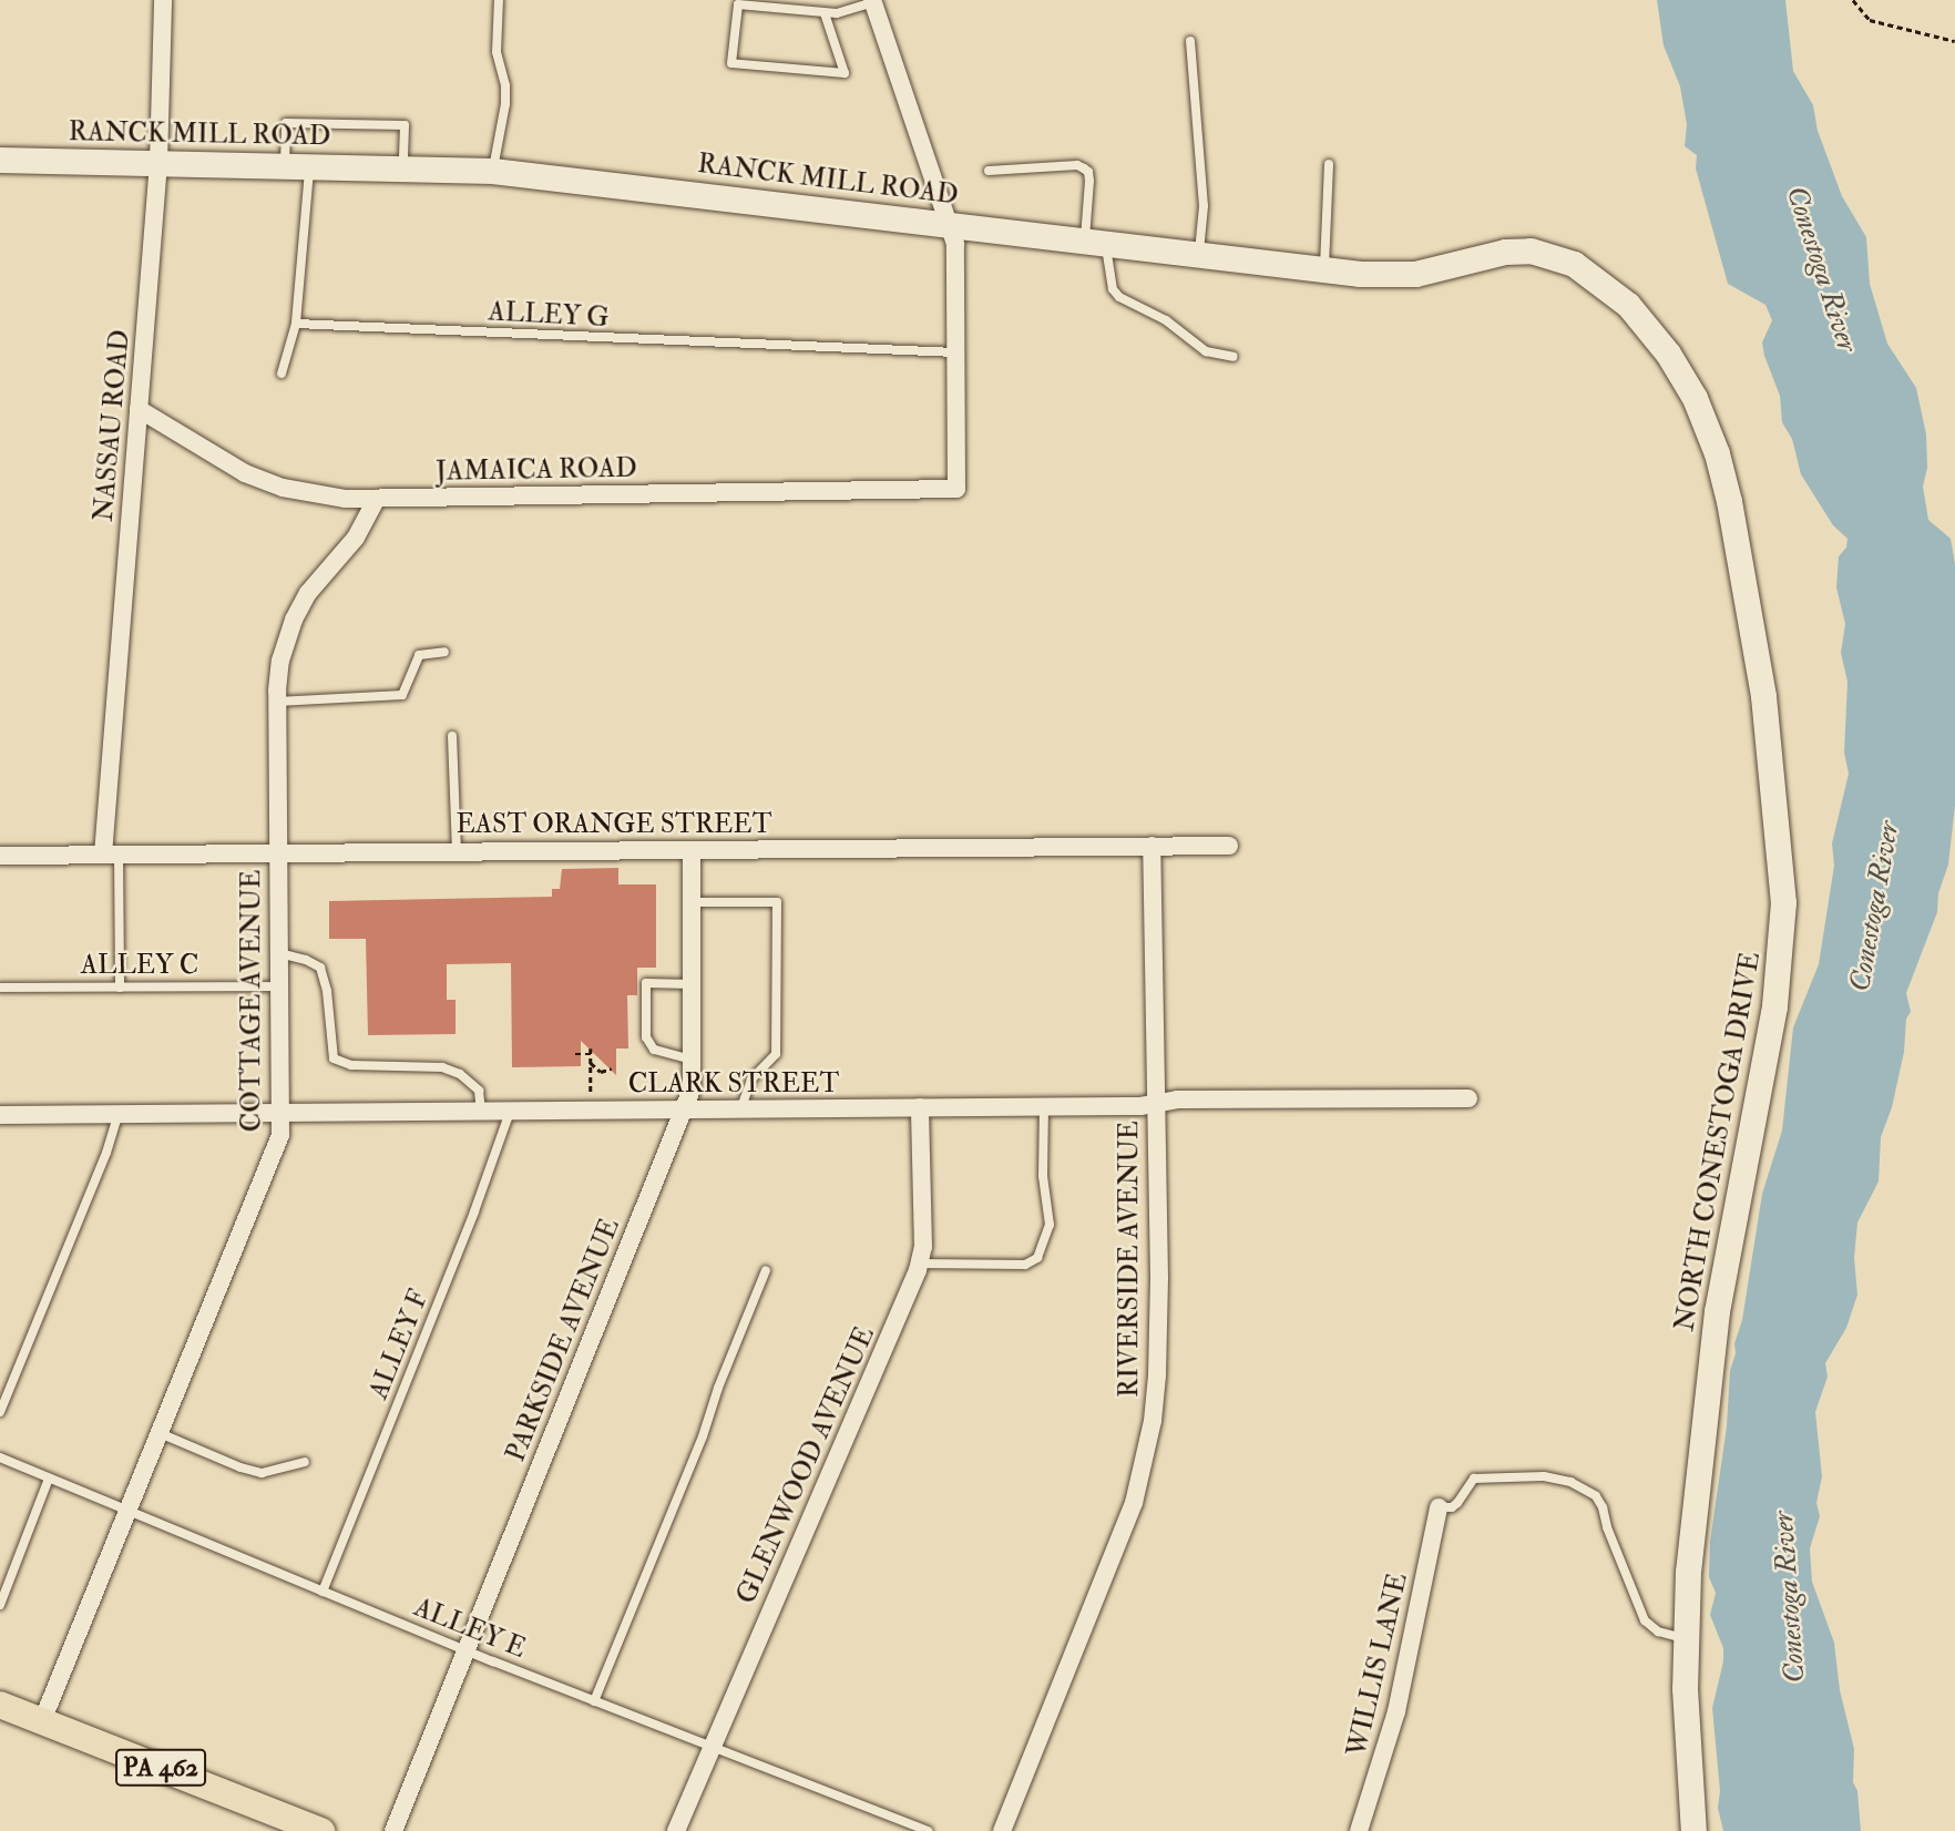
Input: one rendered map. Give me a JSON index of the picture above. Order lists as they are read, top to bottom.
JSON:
{
  "streets": {
    "main road": ["PA 462"],
    "street": [
      "RANCK MILL ROAD",
      "NASSAU ROAD",
      "JAMAICA ROAD",
      "EAST ORANGE STREET",
      "COTTAGE AVENUE",
      "CLARK STREET",
      "NORTH CONESTOGA DRIVE",
      "RIVERSIDE AVENUE",
      "PARKSIDE AVENUE",
      "GLENWOOD AVENUE",
      "WILLIS LANE"
    ],
    "lane": [
      "ALLEY G",
      "ALLEY C",
      "ALLEY F",
      "ALLEY E"
    ]
  },
  "crossings": [
    ["RANCK MILL ROAD", "NASSAU ROAD"],
    ["RANCK MILL ROAD", "NORTH CONESTOGA DRIVE"],
    ["ALLEY G", "JAMAICA ROAD"],
    ["NASSAU ROAD", "JAMAICA ROAD"],
    ["NASSAU ROAD", "EAST ORANGE STREET"],
    ["JAMAICA ROAD", "COTTAGE AVENUE"],
    ["EAST ORANGE STREET", "COTTAGE AVENUE"],
    ["EAST ORANGE STREET", "RIVERSIDE AVENUE"],
    ["EAST ORANGE STREET", "PARKSIDE AVENUE"],
    ["ALLEY C", "COTTAGE AVENUE"],
    ["COTTAGE AVENUE", "CLARK STREET"],
    ["COTTAGE AVENUE", "ALLEY E"],
    ["COTTAGE AVENUE", "PA 462"],
    ["CLARK STREET", "RIVERSIDE AVENUE"],
    ["CLARK STREET", "PARKSIDE AVENUE"],
    ["CLARK STREET", "ALLEY F"],
    ["CLARK STREET", "GLENWOOD AVENUE"],
    ["PARKSIDE AVENUE", "ALLEY E"],
    ["ALLEY F", "ALLEY E"],
    ["GLENWOOD AVENUE", "ALLEY E"]
  ],
  "water": ["Conestoga River"]
}
